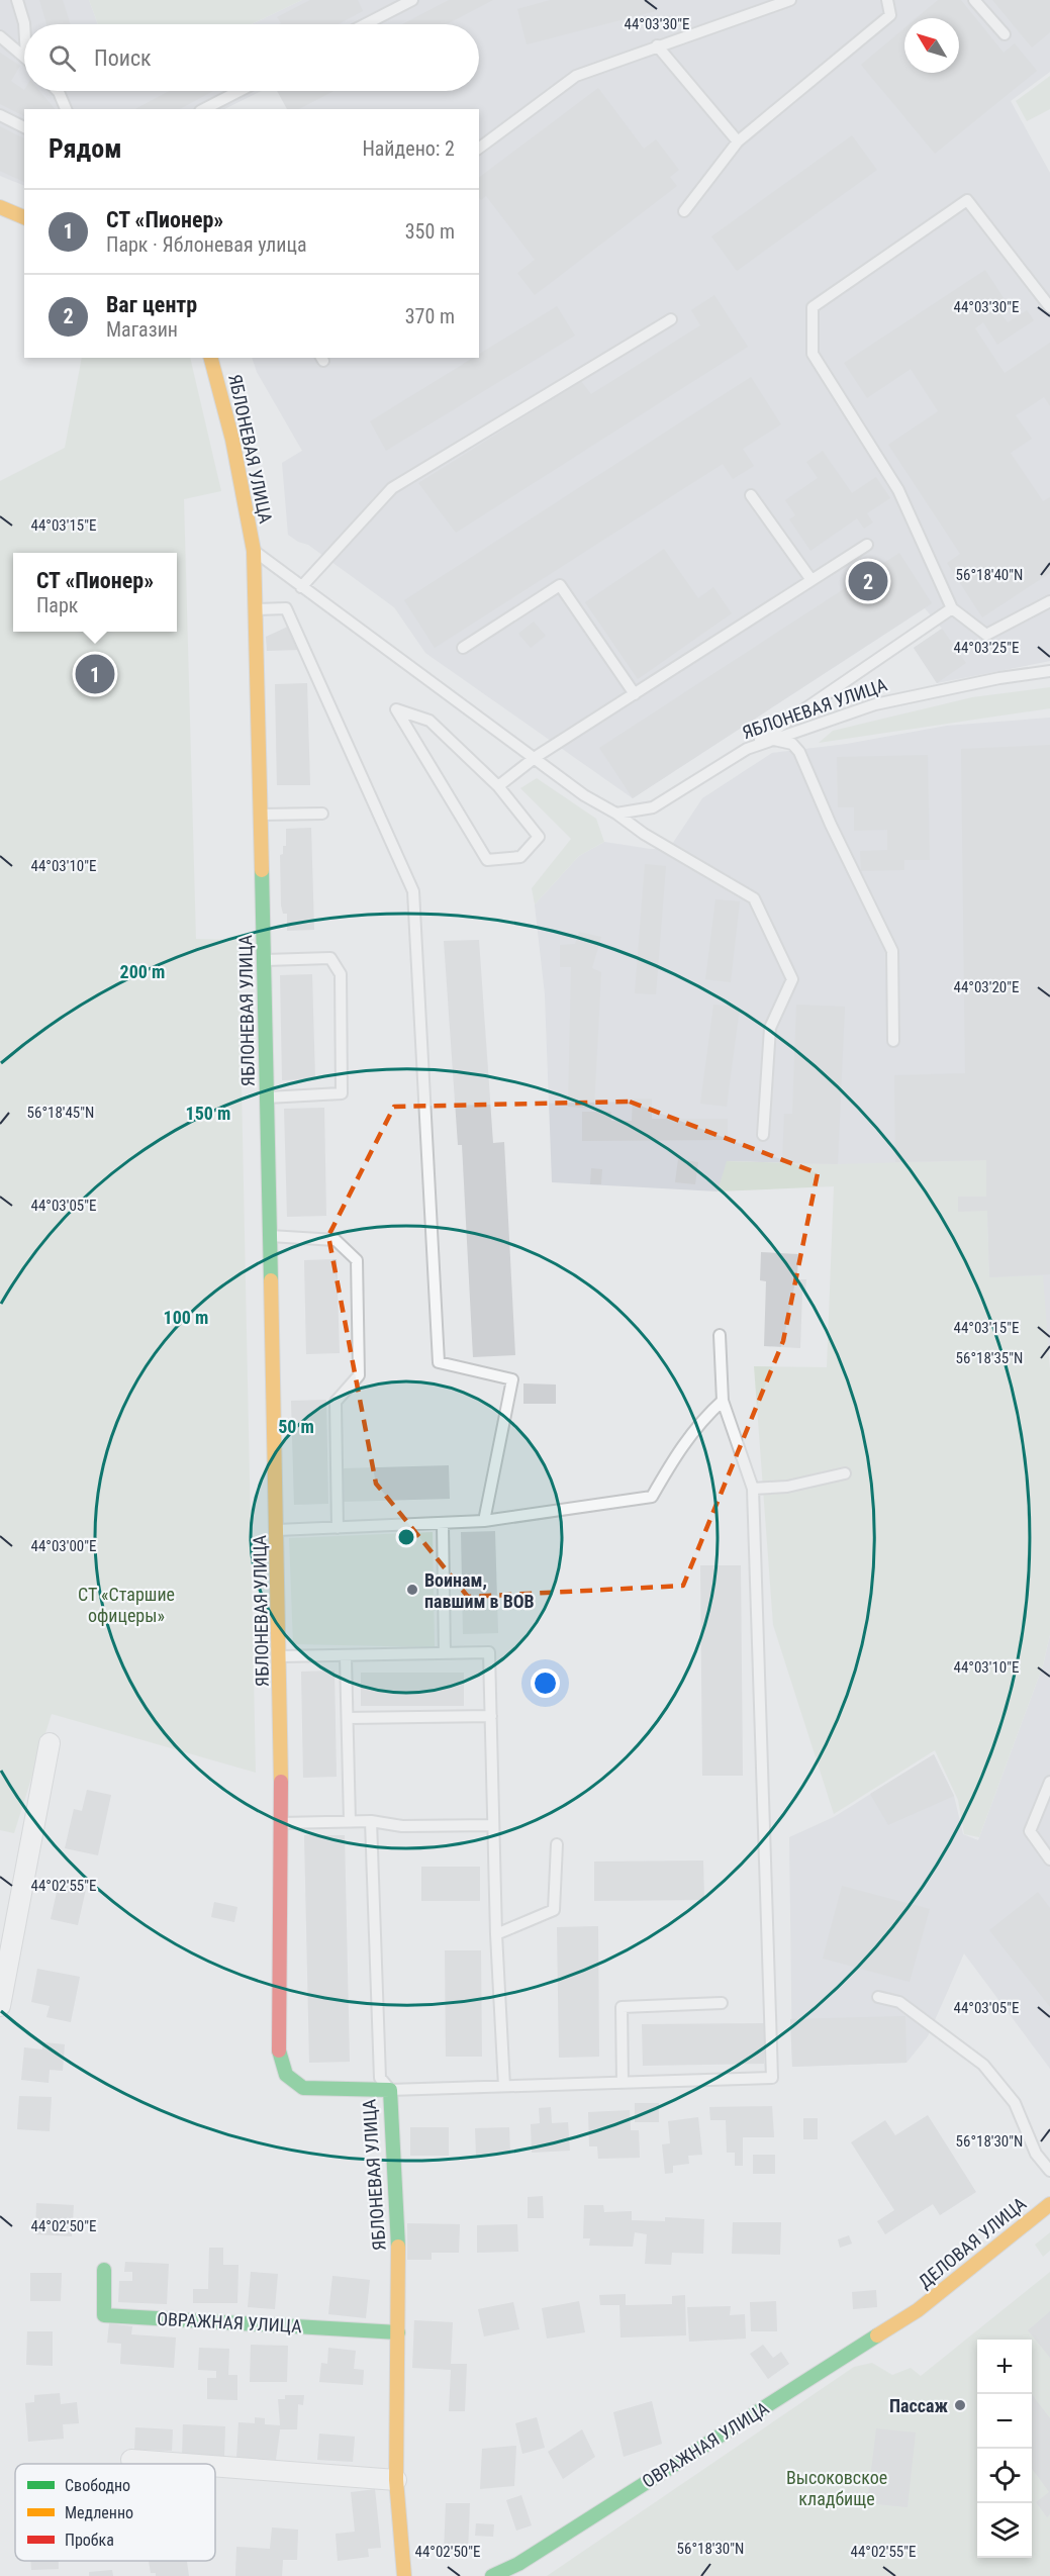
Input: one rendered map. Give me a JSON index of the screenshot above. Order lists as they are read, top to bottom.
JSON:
{
  "streets": {
    "street": ["ЯБЛОНЕВАЯ УЛИЦА", "ДЕЛОВАЯ УЛИЦА", "ОВРАЖНАЯ УЛИЦА"]
  },
  "crossings": [
    ["ЯБЛОНЕВАЯ УЛИЦА", "ОВРАЖНАЯ УЛИЦА"],
    ["ДЕЛОВАЯ УЛИЦА", "ОВРАЖНАЯ УЛИЦА"]
  ],
  "parks": ["СТ «Старшие офицеры»", "Высоковское кладбище"],
  "places": ["Воинам, павшим в ВОВ", "Пассаж"],
  "legend": ["Свободно", "Медленно", "Пробка"],
  "north": "top left",
  "page": {
    "search": "Поиск",
    "heading": ["Рядом", "Найдено: 2"],
    "list": [
      {
        "mark": "1",
        "name": "СТ «Пионер»",
        "note": "Парк · Яблоневая улица",
        "value": "350 m"
      },
      {
        "mark": "2",
        "name": "Ваг центр",
        "note": "Магазин",
        "value": "370 m"
      }
    ],
    "popup": ["СТ «Пионер»", "Парк"],
    "pins": ["2", "1"],
    "map_buttons": ["+", "−"]
  },
  "coordinates": [
    "44°03'30\"E",
    "44°03'15\"E",
    "56°18'40\"N",
    "44°03'25\"E",
    "44°03'10\"E",
    "44°03'20\"E",
    "56°18'45\"N",
    "44°03'05\"E",
    "56°18'35\"N",
    "44°03'00\"E",
    "44°02'55\"E",
    "56°18'30\"N",
    "44°02'50\"E"
  ],
  "rings": [
    "200 m",
    "150 m",
    "100 m",
    "50 m"
  ]
}
